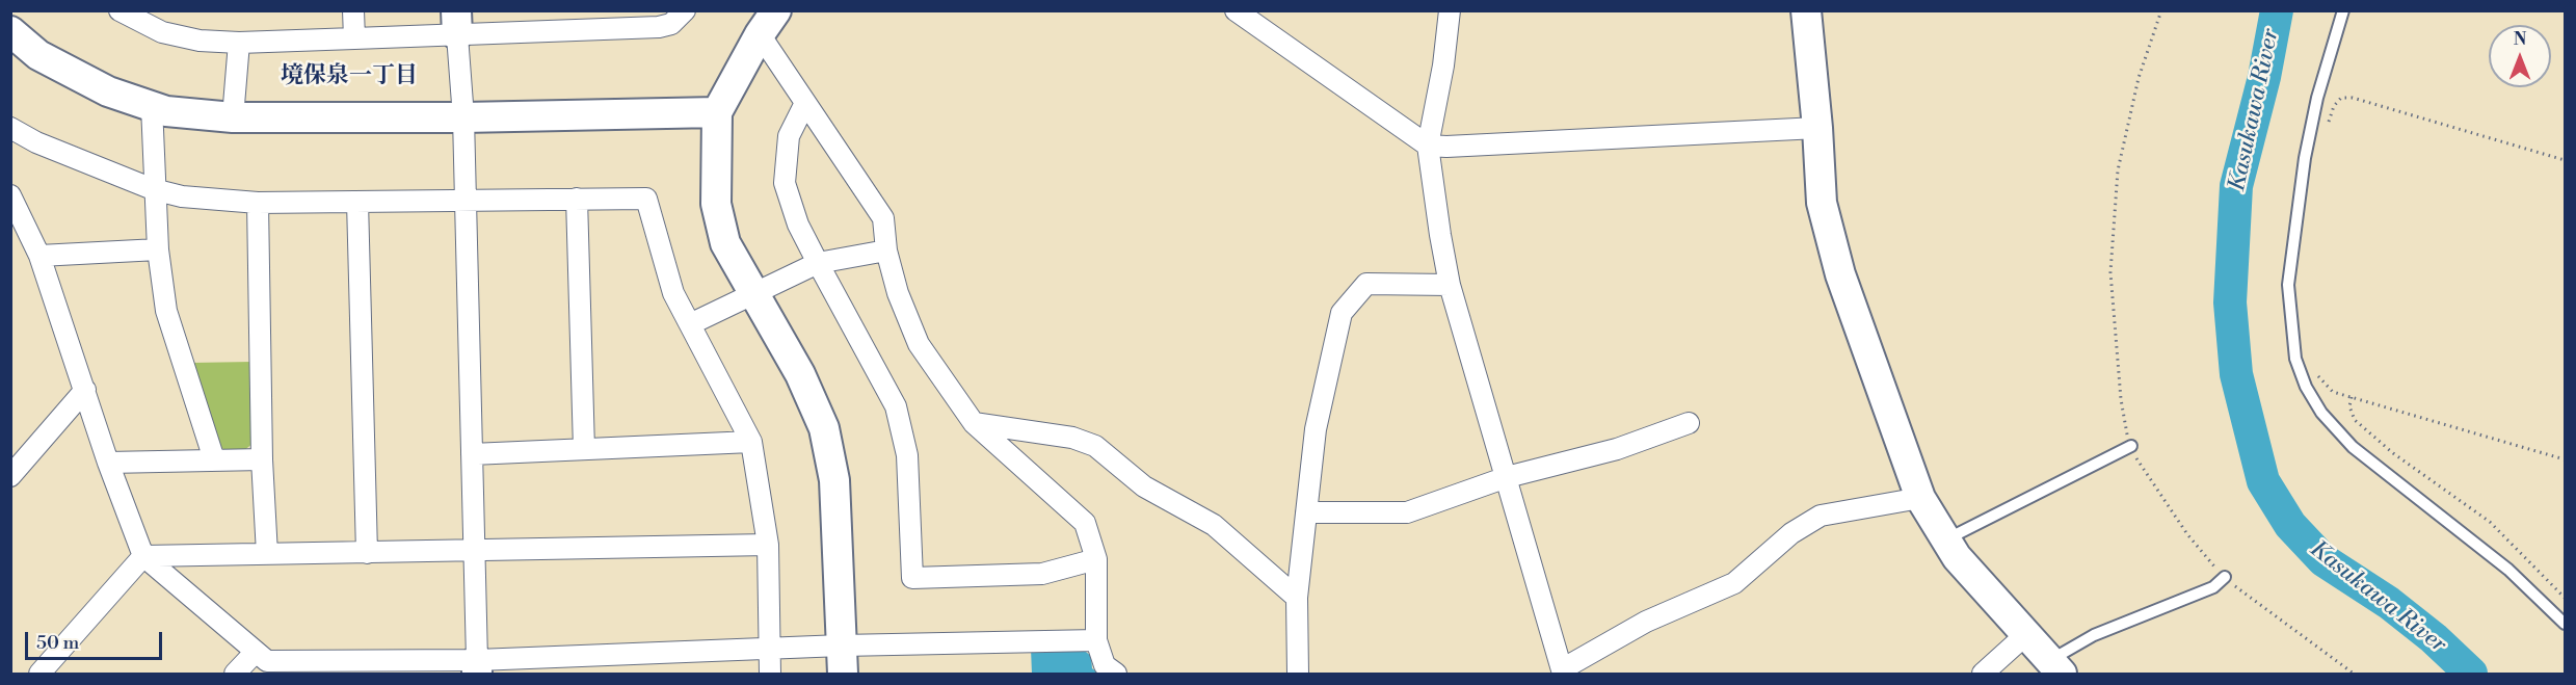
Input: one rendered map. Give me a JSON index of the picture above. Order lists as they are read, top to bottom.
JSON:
{
  "districts": ["境保泉一丁目"],
  "water": ["Kasukawa River"],
  "scale_bar": "50 m",
  "north": "top"
}
